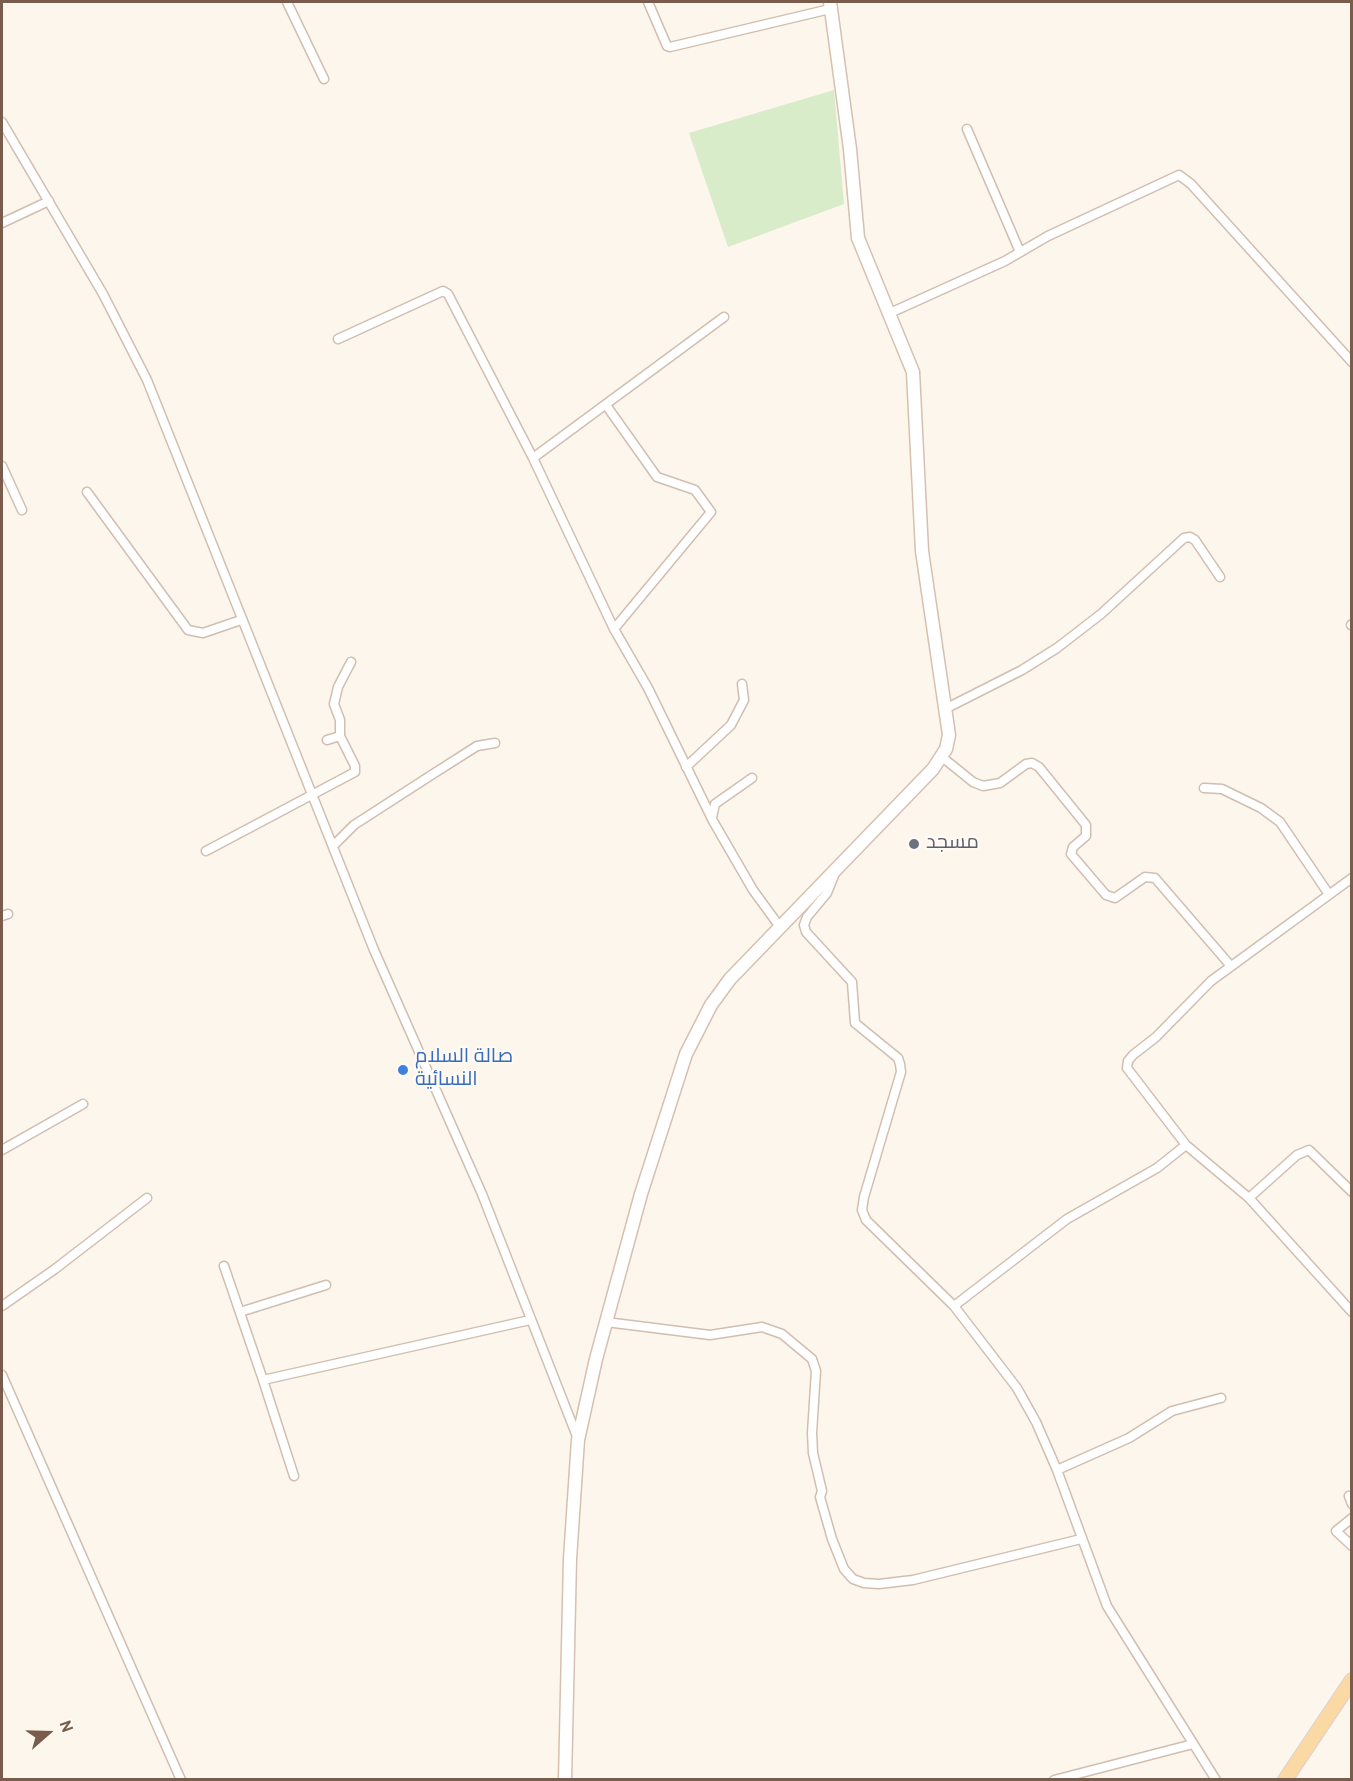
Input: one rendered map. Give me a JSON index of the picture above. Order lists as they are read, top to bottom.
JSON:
{
  "places": ["مسجد", "صالة السلام النسائية"],
  "north": "right"
}
